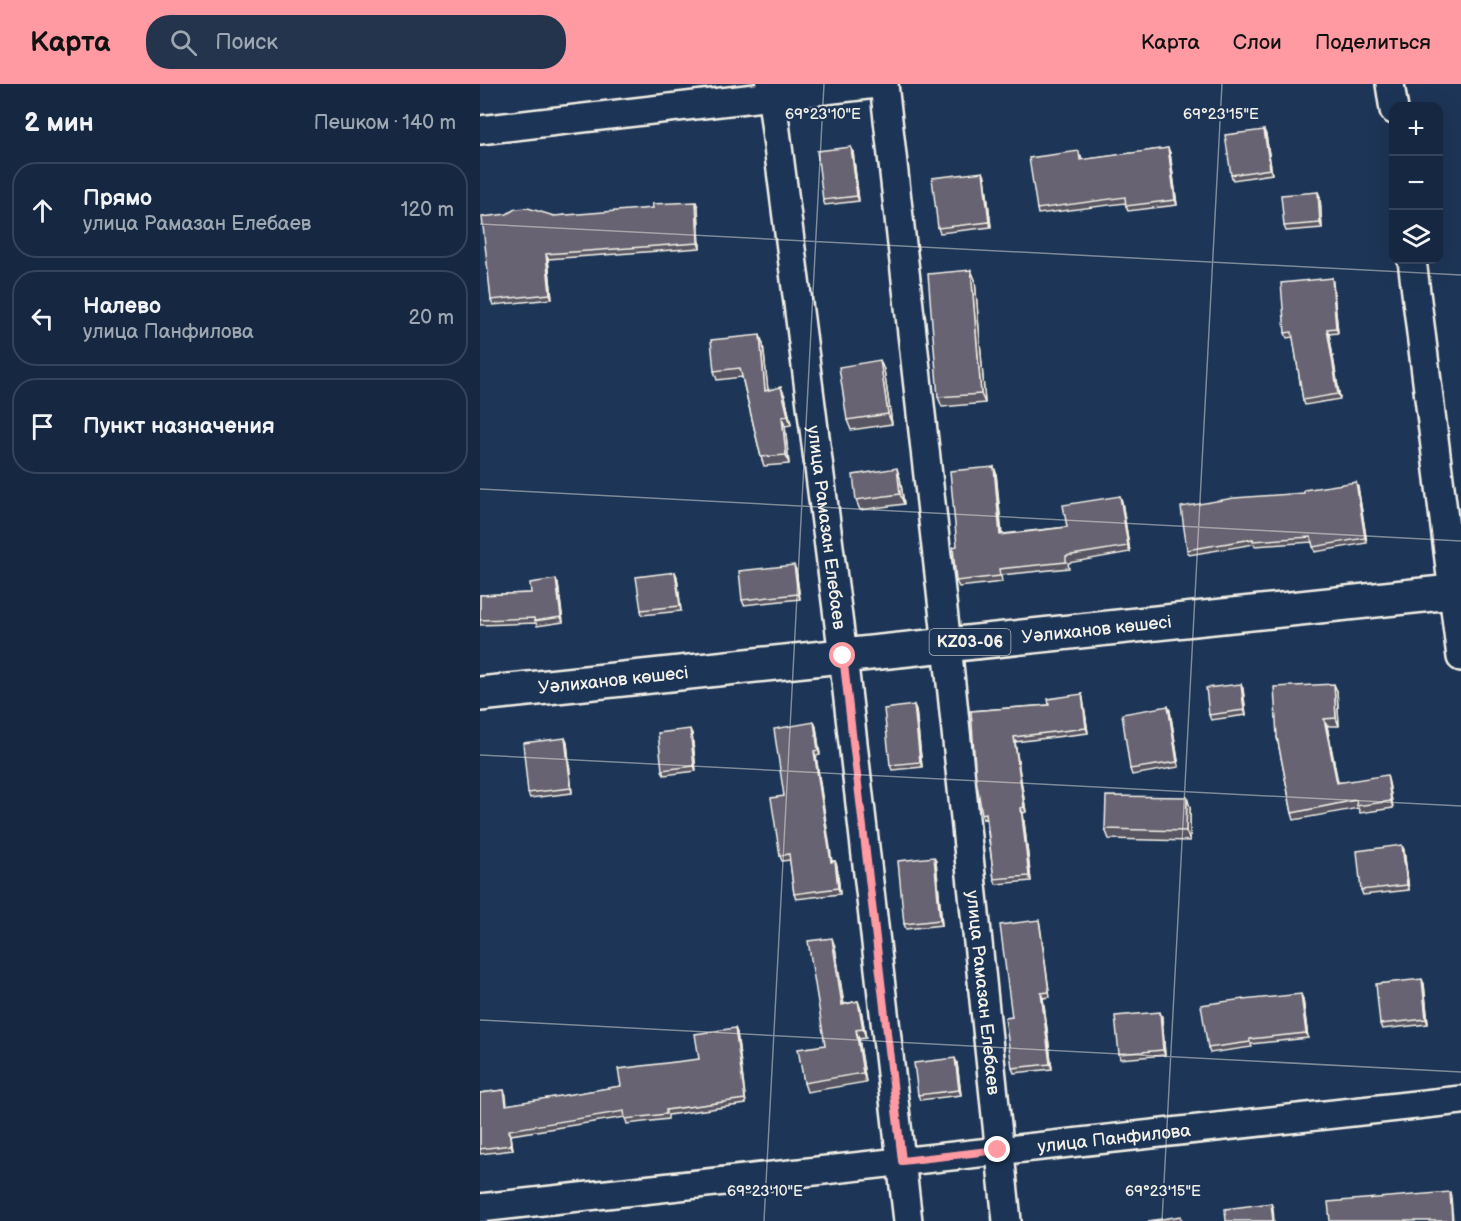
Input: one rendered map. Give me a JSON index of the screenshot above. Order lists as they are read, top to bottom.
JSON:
{
  "streets": {
    "main road": ["Уәлиханов көшесі", "KZ03-06"],
    "street": ["улица Рамазан Елебаев", "улица Панфилова"]
  },
  "crossings": [
    ["улица Рамазан Елебаев", "Уәлиханов көшесі"],
    ["улица Рамазан Елебаев", "улица Панфилова"]
  ],
  "page": {
    "header": "Карта",
    "search": "Поиск",
    "nav": ["Карта", "Слои", "Поделиться"],
    "heading": ["2 мин", "Пешком · 140 m"],
    "map_buttons": ["+", "−"],
    "list": [
      ["Прямо", "улица Рамазан Елебаев", "120 m"],
      ["Налево", "улица Панфилова", "20 m"],
      "Пункт назначения"
    ]
  },
  "coordinates": ["69°23'10\"E", "69°23'15\"E"]
}
